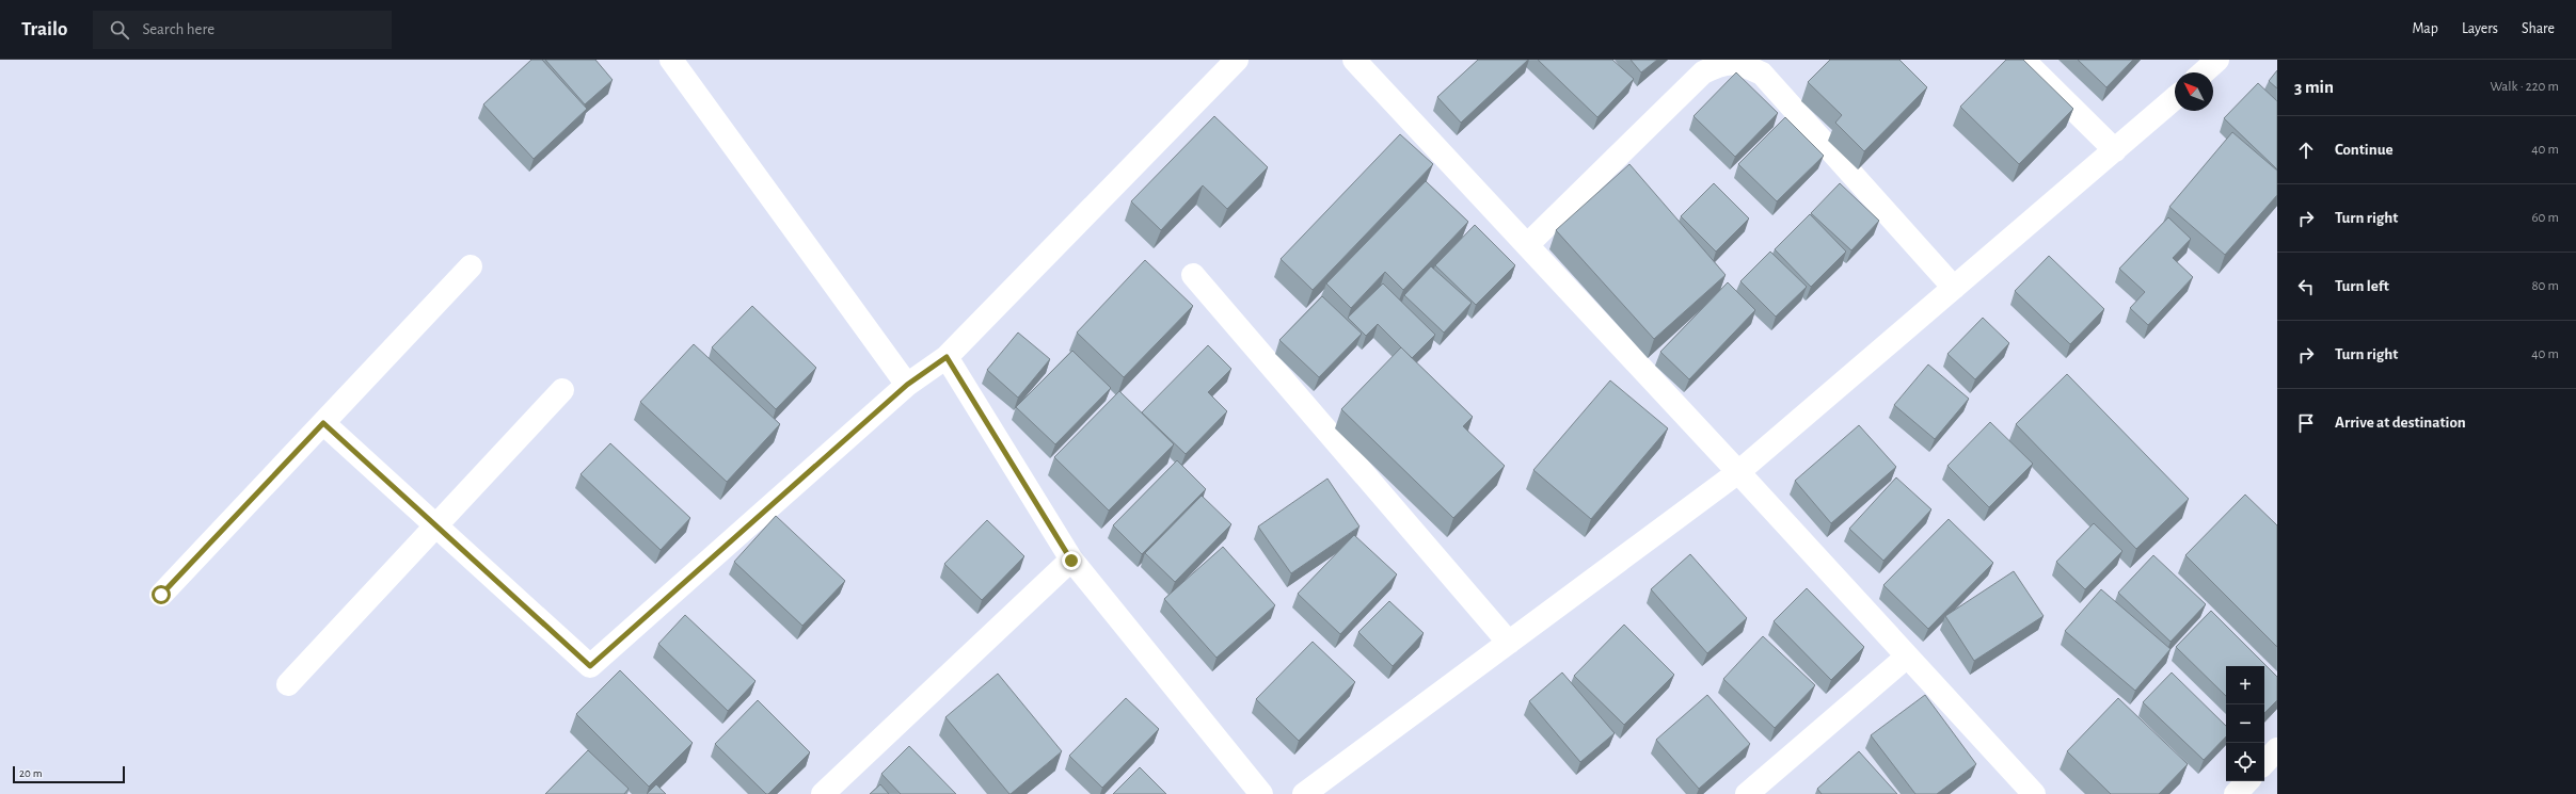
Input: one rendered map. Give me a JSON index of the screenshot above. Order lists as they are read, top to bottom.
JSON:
{
  "scale_bar": "20 m",
  "north": "top left",
  "page": {
    "header": "Trailo",
    "search": "Search here",
    "nav": ["Map", "Layers", "Share"],
    "heading": ["3 min", "Walk · 220 m"],
    "list": [
      ["Continue", "40 m"],
      ["Turn right", "60 m"],
      ["Turn left", "80 m"],
      ["Turn right", "40 m"],
      "Arrive at destination"
    ],
    "map_buttons": ["+", "−"],
    "scale": "20 m"
  }
}
